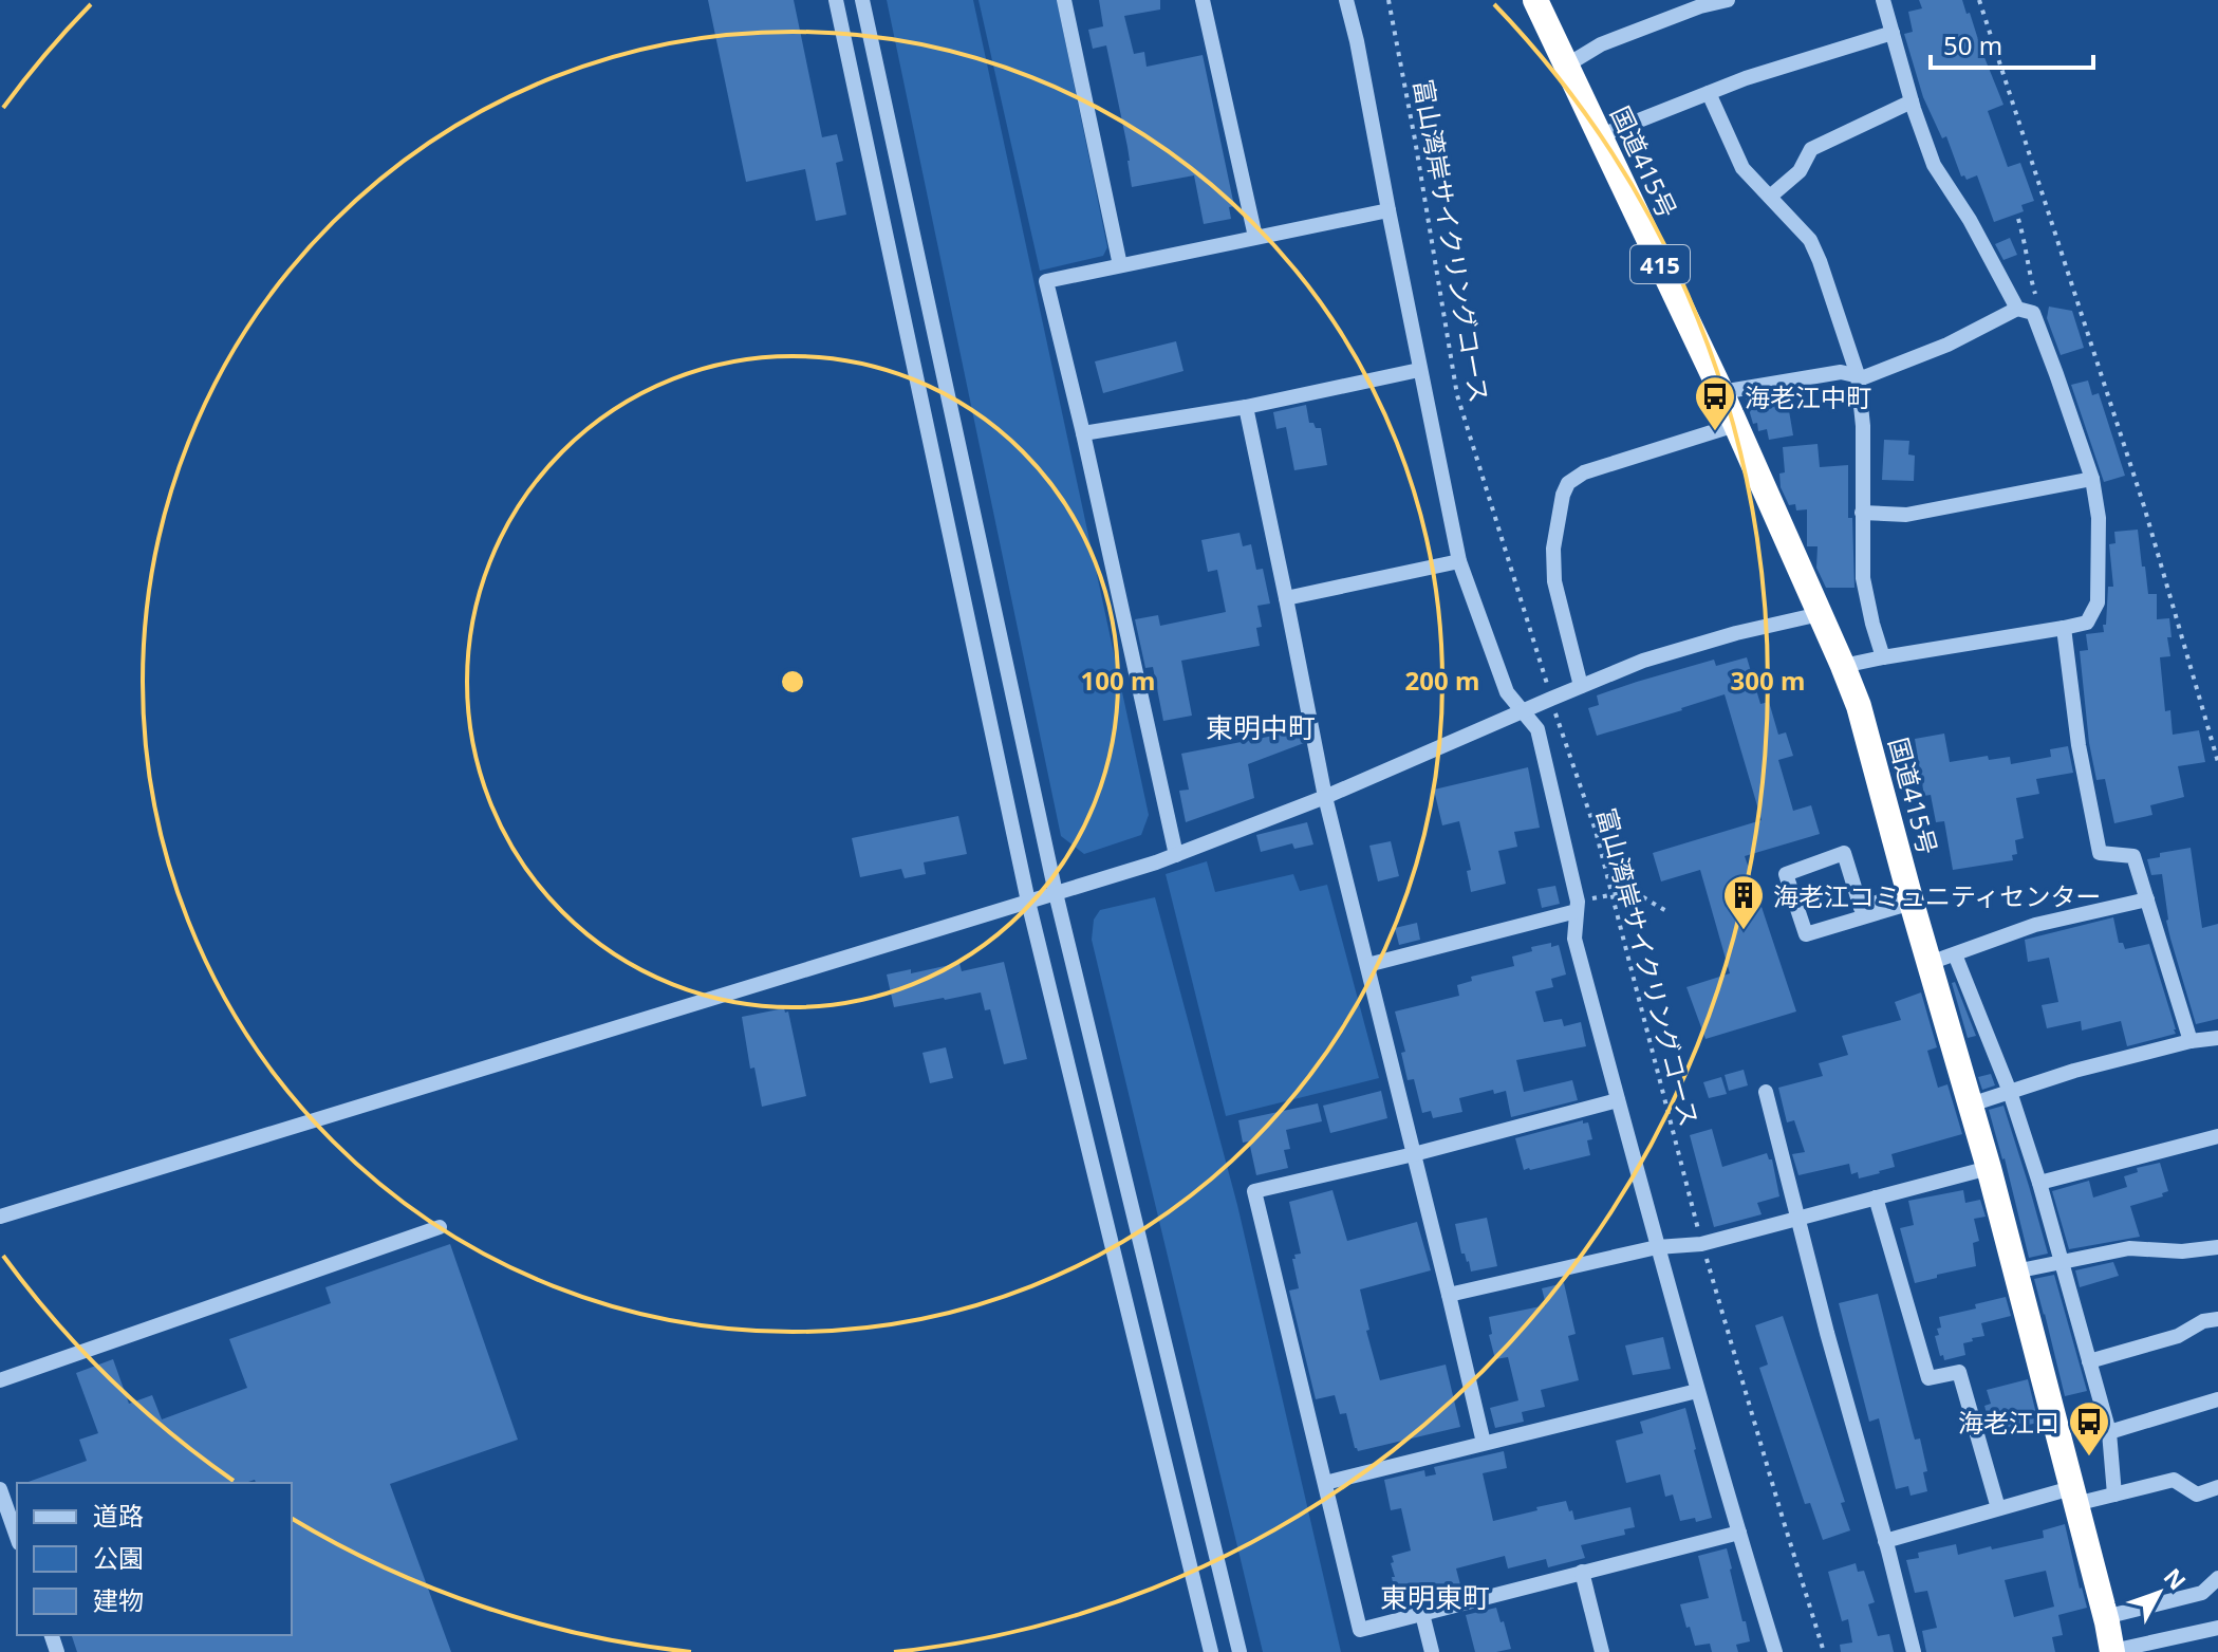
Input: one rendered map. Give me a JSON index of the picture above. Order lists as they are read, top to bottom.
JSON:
{
  "streets": {
    "highway": ["国道415号", "415"],
    "path": ["富山湾岸サイクリングコース"]
  },
  "districts": ["東明中町", "東明東町"],
  "places": {
    "bus stop": ["海老江中町", "海老江口"],
    "building": ["海老江コミュニティセンター"]
  },
  "legend": ["道路", "公園", "建物"],
  "scale_bar": "50 m",
  "north": "top right",
  "rings": ["100 m", "200 m", "300 m"]
}
